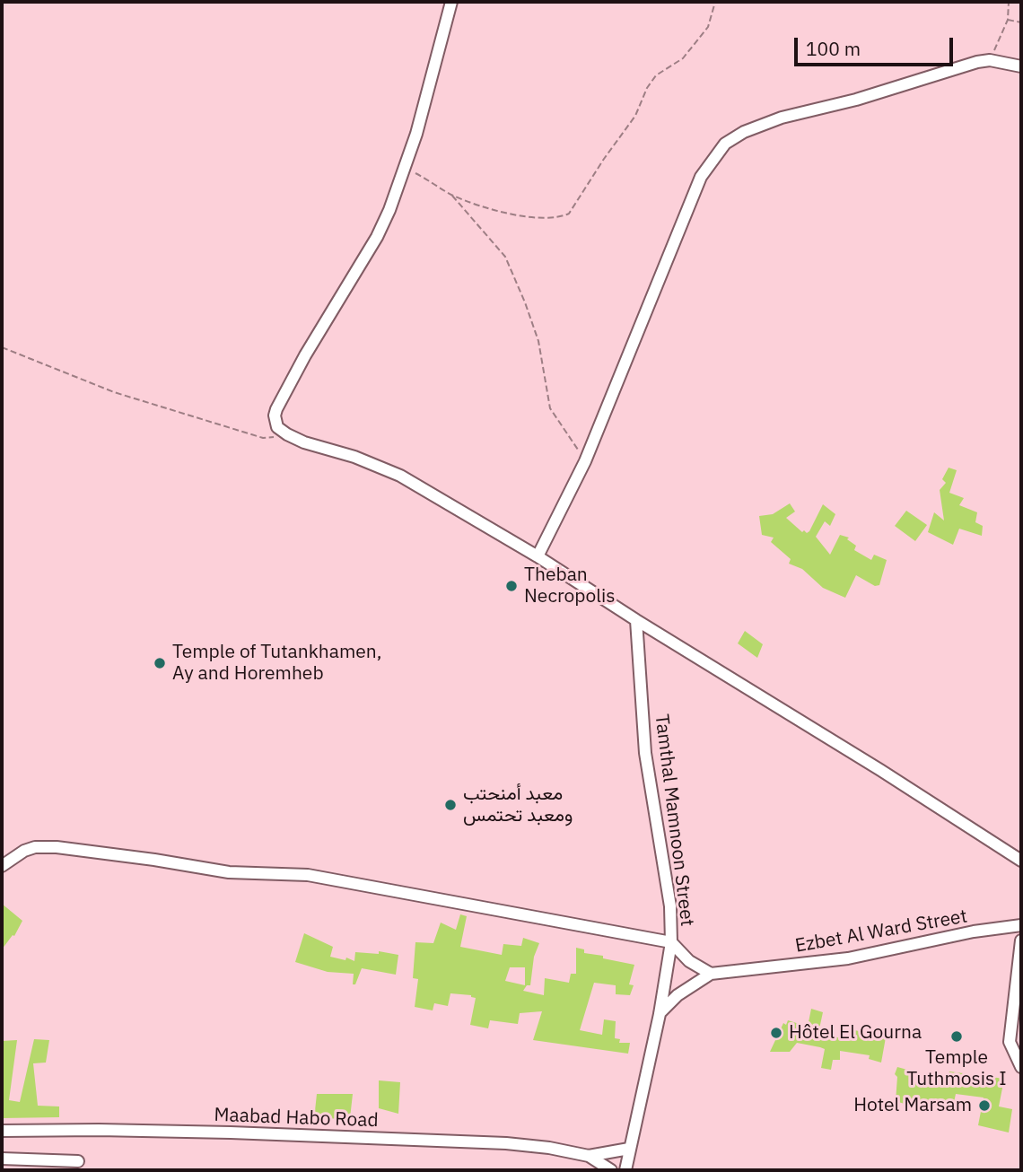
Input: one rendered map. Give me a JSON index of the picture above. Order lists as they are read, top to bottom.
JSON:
{
  "streets": {
    "street": ["Tamthal Mamnoon Street", "Ezbet Al Ward Street", "Maabad Habo Road"]
  },
  "crossings": [
    ["Tamthal Mamnoon Street", "Ezbet Al Ward Street"],
    ["Tamthal Mamnoon Street", "Maabad Habo Road"]
  ],
  "places": [
    "Theban Necropolis",
    "Temple of Tutankhamen, Ay and Horemheb",
    "معبد أمنحتب ومعبد تحتمس",
    "Hôtel El Gourna",
    "Temple Tuthmosis I",
    "Hotel Marsam"
  ],
  "scale_bar": "100 m"
}
